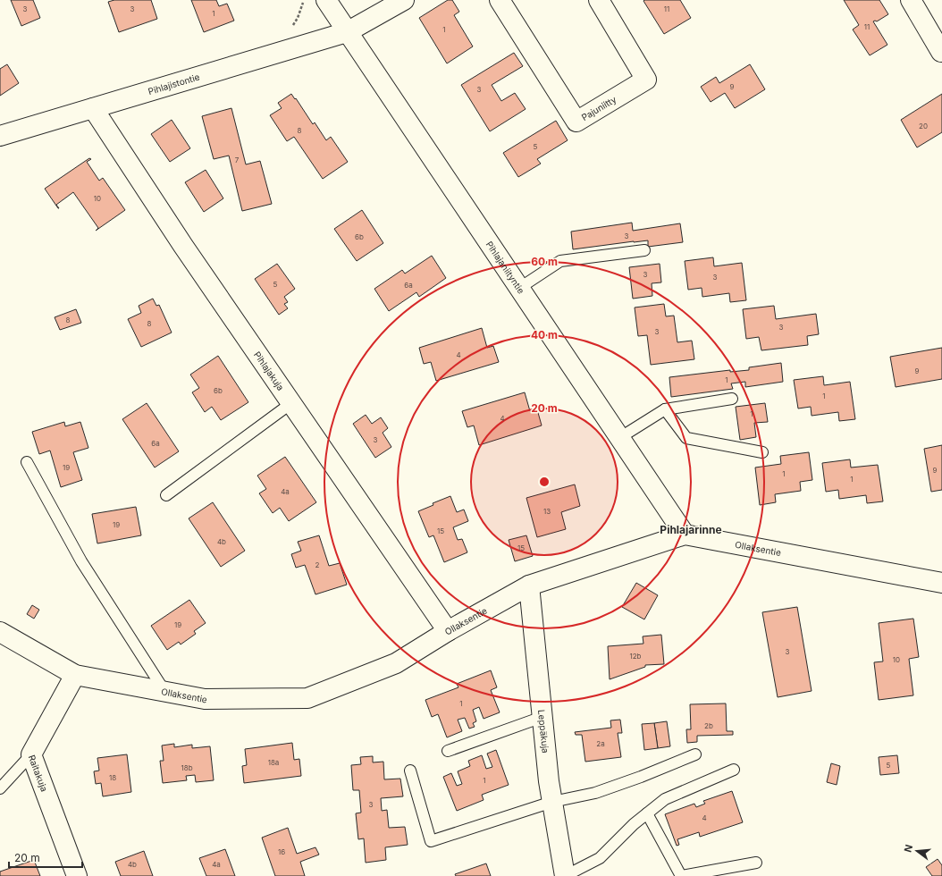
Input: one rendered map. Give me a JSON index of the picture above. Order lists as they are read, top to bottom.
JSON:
{
  "streets": {
    "street": [
      "Pihlajistontie",
      "Pajuniitty",
      "Pihlajaniityntie",
      "Pihlajakuja",
      "Ollaksentie",
      "Leppäkuja",
      "Raitakuja"
    ]
  },
  "crossings": [
    ["Pihlajistontie", "Pihlajaniityntie"],
    ["Pihlajistontie", "Pihlajakuja"],
    ["Pihlajaniityntie", "Ollaksentie"],
    ["Pihlajakuja", "Ollaksentie"],
    ["Ollaksentie", "Leppäkuja"],
    ["Ollaksentie", "Raitakuja"]
  ],
  "districts": ["Pihlajarinne"],
  "house_numbers": [
    "3",
    "3",
    "11",
    "1",
    "11",
    "1",
    "9",
    "3",
    "20",
    "8",
    "5",
    "7",
    "10",
    "3",
    "6b",
    "3",
    "3",
    "5",
    "6a",
    "8",
    "8",
    "3",
    "3",
    "4",
    "9",
    "1",
    "6b",
    "1",
    "1",
    "4",
    "3",
    "6a",
    "19",
    "9",
    "1",
    "1",
    "4a",
    "13",
    "19",
    "15",
    "4b",
    "15",
    "2",
    "19",
    "3",
    "12b",
    "10",
    "1",
    "2b",
    "2a",
    "18a",
    "5",
    "18b",
    "18",
    "1",
    "3",
    "4",
    "16",
    "4b",
    "4a"
  ],
  "scale_bar": "20 m",
  "north": "left",
  "rings": ["60 m", "40 m", "20 m"]
}
